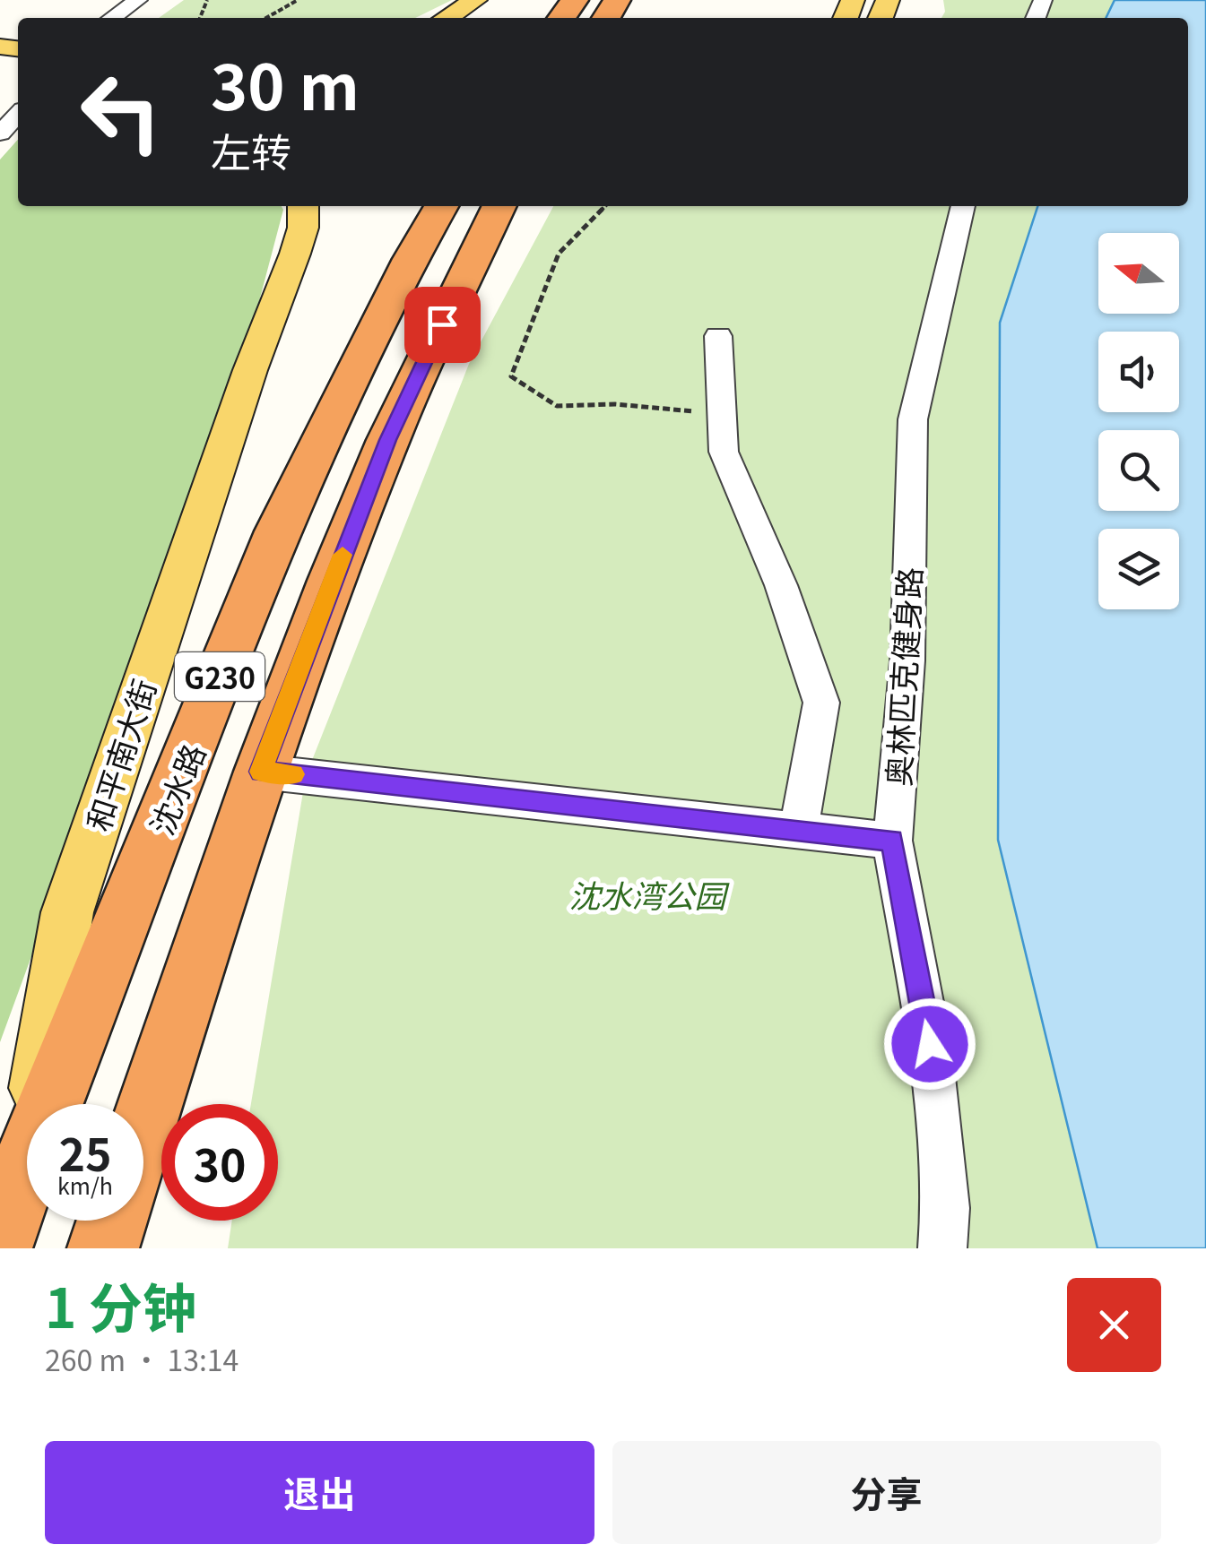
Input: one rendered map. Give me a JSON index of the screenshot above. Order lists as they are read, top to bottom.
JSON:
{
  "streets": {
    "highway": ["G230", "沈水路"],
    "main road": ["和平南大街"],
    "street": ["奥林匹克健身路"]
  },
  "crossings": [
    ["和平南大街", "沈水路"]
  ],
  "parks": ["沈水湾公园"],
  "north": "left",
  "page": {
    "turn": ["30 m", "左转"],
    "speed": "25 km/h",
    "limit": "30",
    "heading": ["1 分钟", "260 m · 13:14"],
    "buttons": ["退出", "分享"]
  }
}
